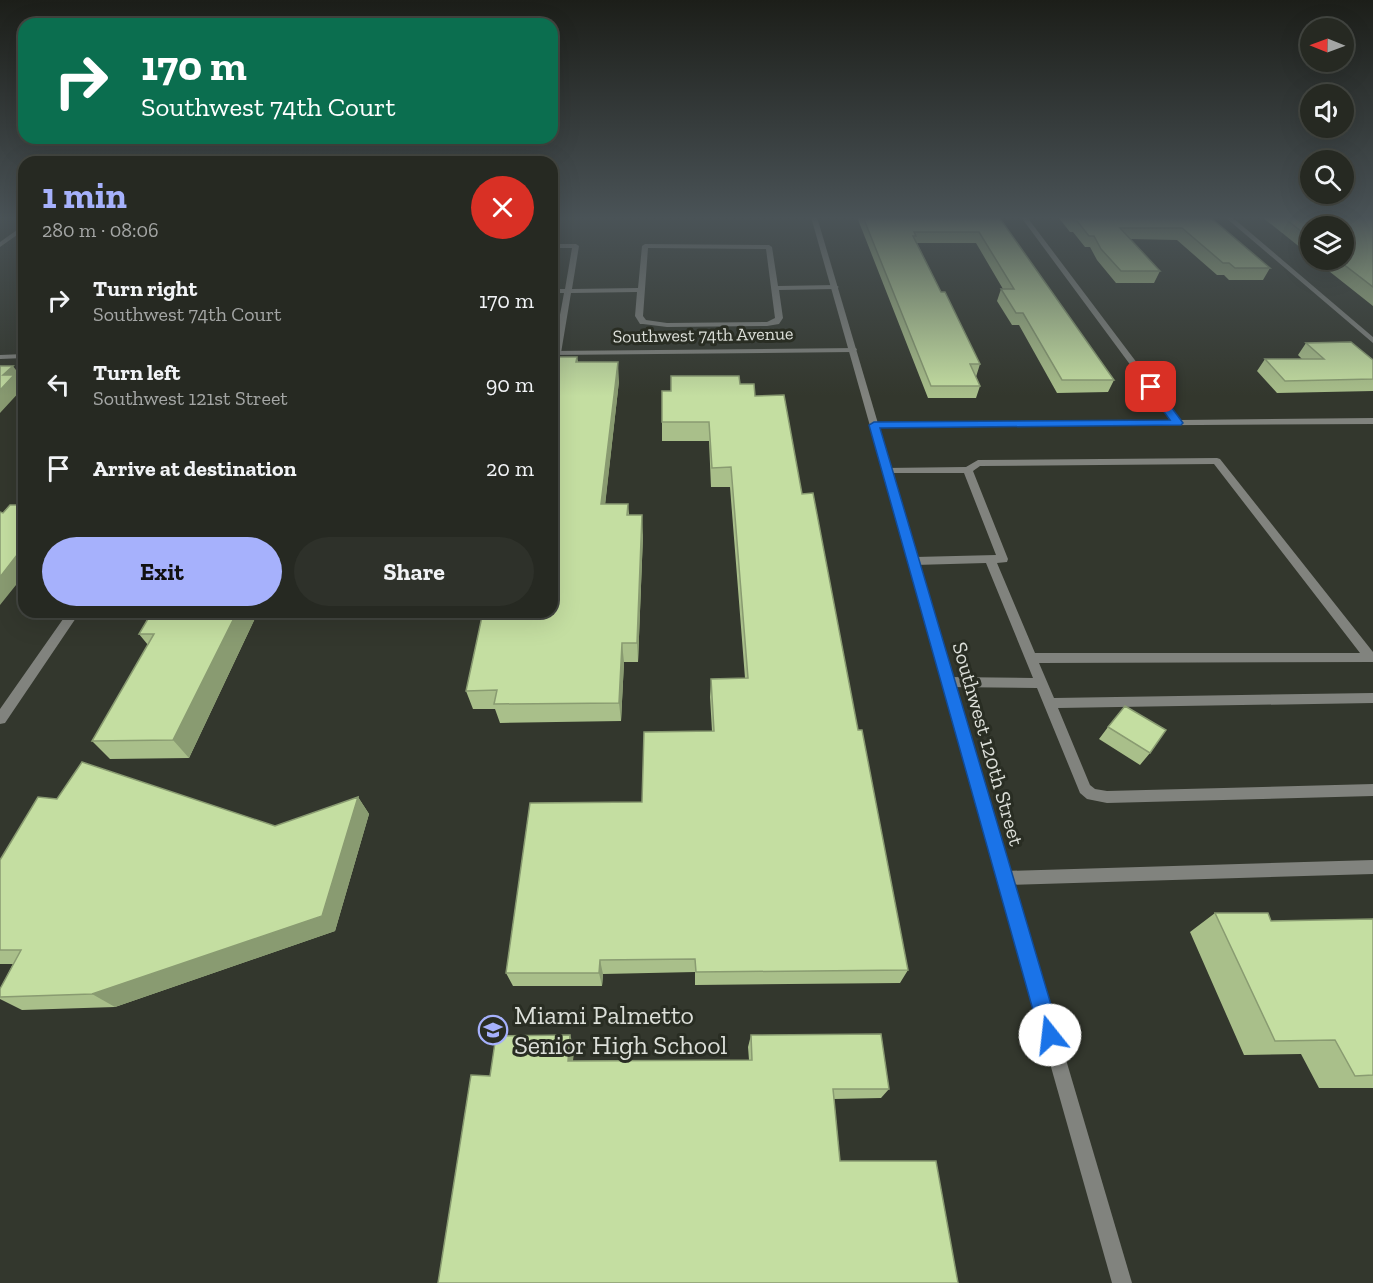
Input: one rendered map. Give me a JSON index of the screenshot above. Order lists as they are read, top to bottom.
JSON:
{
  "streets": {
    "street": ["Southwest 74th Avenue", "Southwest 120th Street"]
  },
  "crossings": [
    ["Southwest 74th Avenue", "Southwest 120th Street"]
  ],
  "places": {
    "school or university": ["Miami Palmetto Senior High School"]
  },
  "north": "left",
  "page": {
    "turn": ["170 m", "Southwest 74th Court"],
    "heading": ["1 min", "280 m · 08:06"],
    "list": [
      {
        "name": "Turn right",
        "note": "Southwest 74th Court",
        "value": "170 m"
      },
      {
        "name": "Turn left",
        "note": "Southwest 121st Street",
        "value": "90 m"
      },
      {
        "name": "Arrive at destination",
        "value": "20 m"
      }
    ],
    "buttons": ["Exit", "Share"]
  }
}
